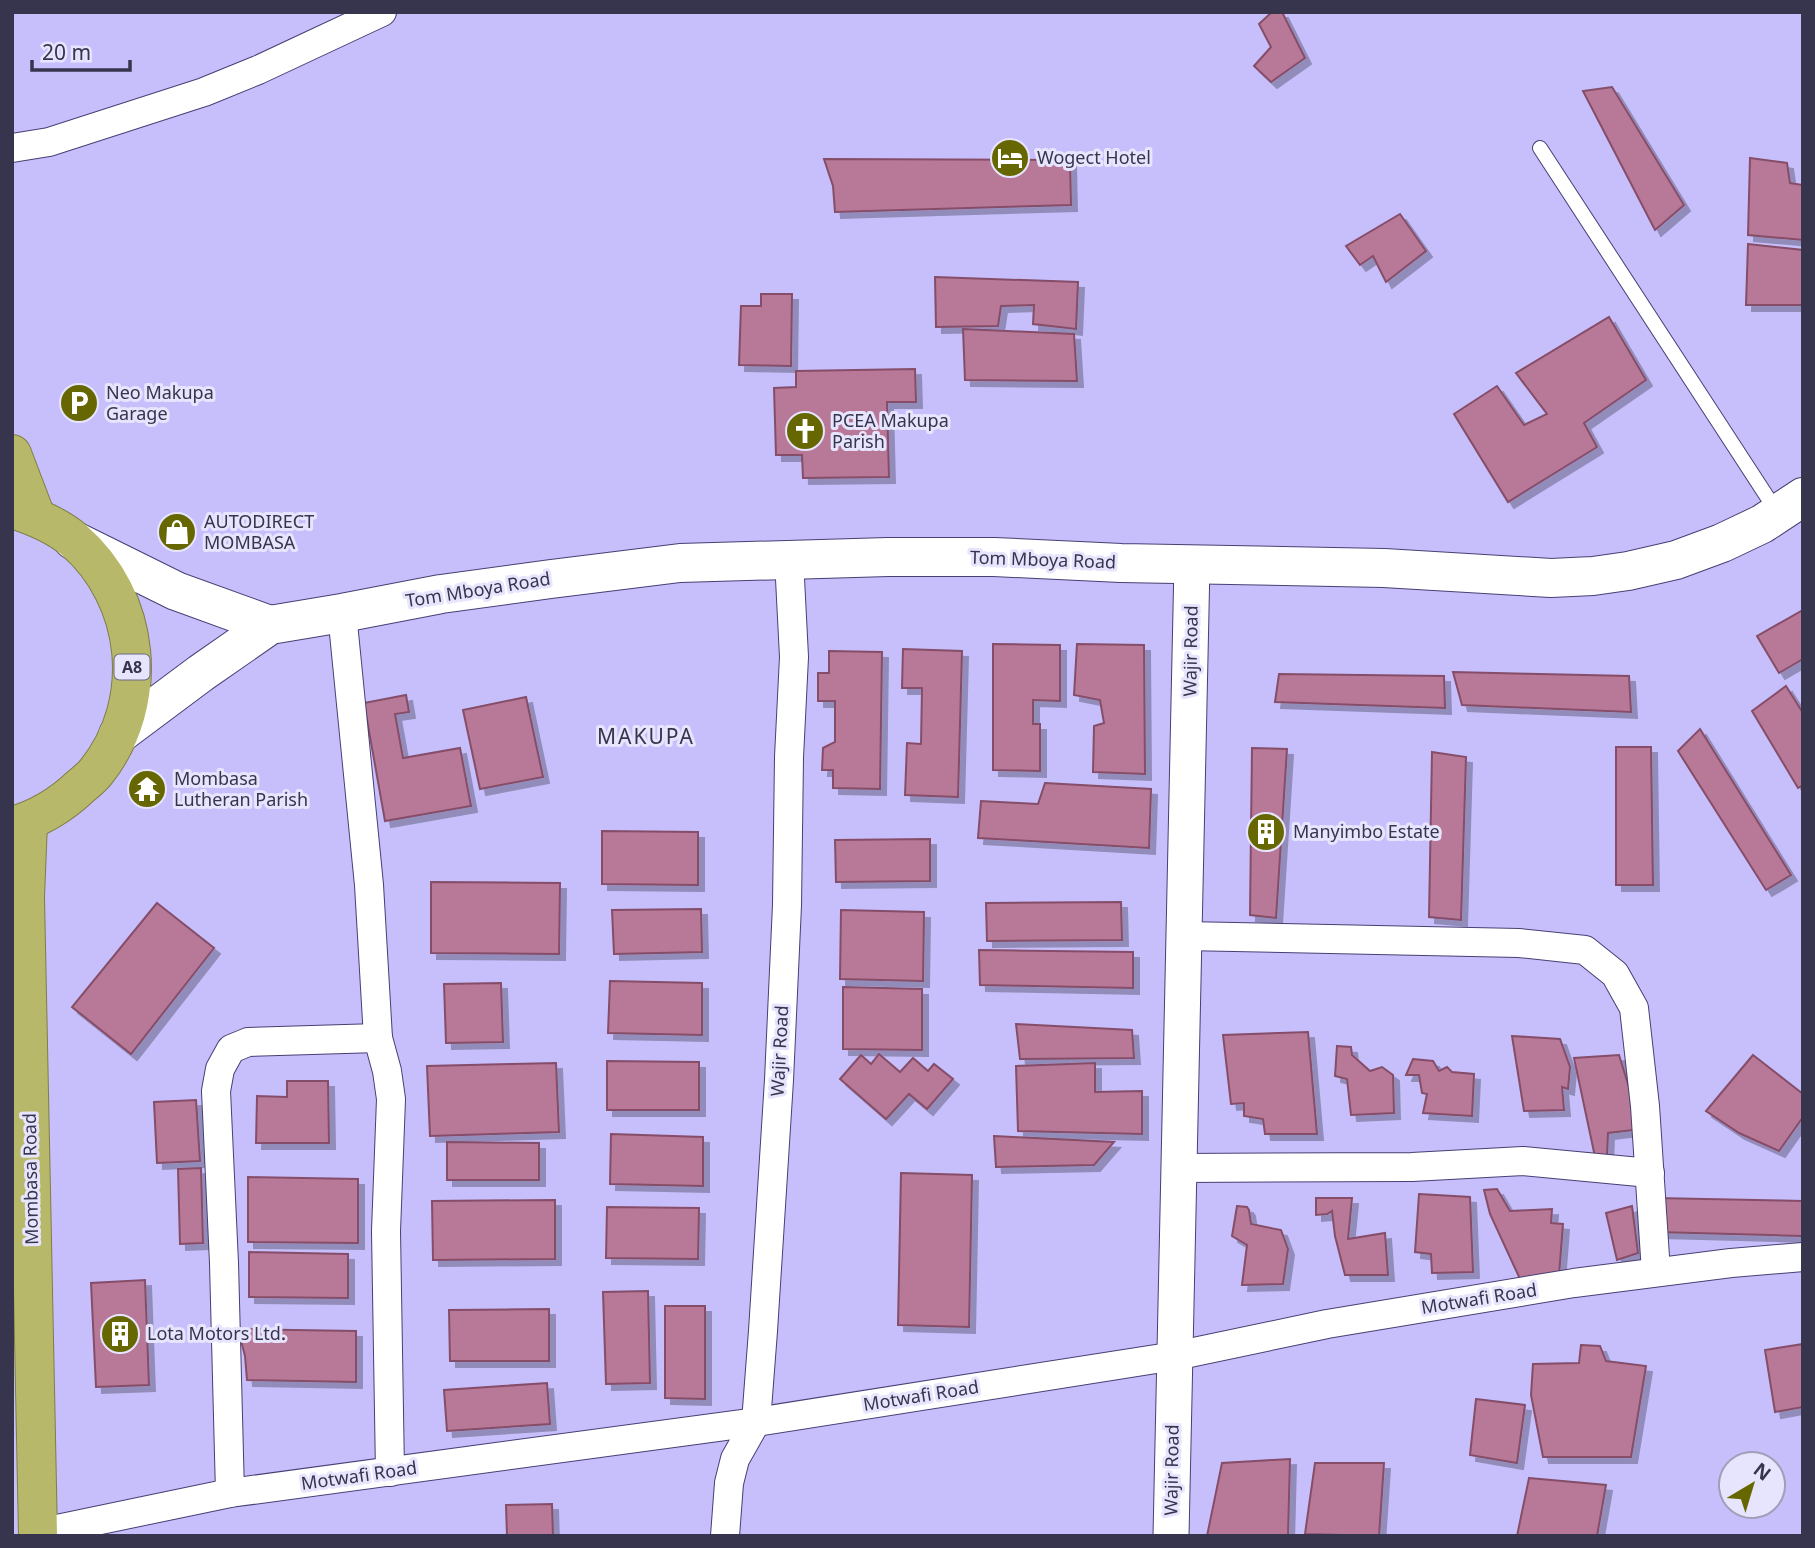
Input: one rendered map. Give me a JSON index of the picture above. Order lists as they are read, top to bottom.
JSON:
{
  "streets": {
    "highway": ["A8", "Mombasa Road"],
    "main road": ["Tom Mboya Road"],
    "street": ["Wajir Road", "Motwafi Road"]
  },
  "crossings": [
    ["Tom Mboya Road", "Wajir Road"],
    ["Wajir Road", "Motwafi Road"],
    ["A8", "Mombasa Road"],
    ["Mombasa Road", "Motwafi Road"]
  ],
  "districts": ["MAKUPA"],
  "places": {
    "hotel": ["Wogect Hotel"],
    "parking": ["Neo Makupa Garage"],
    "church": ["PCEA Makupa Parish"],
    "shop": ["AUTODIRECT MOMBASA"],
    "temple": ["Mombasa Lutheran Parish"],
    "building": ["Manyimbo Estate", "Lota Motors Ltd."]
  },
  "scale_bar": "20 m",
  "north": "top right"
}
